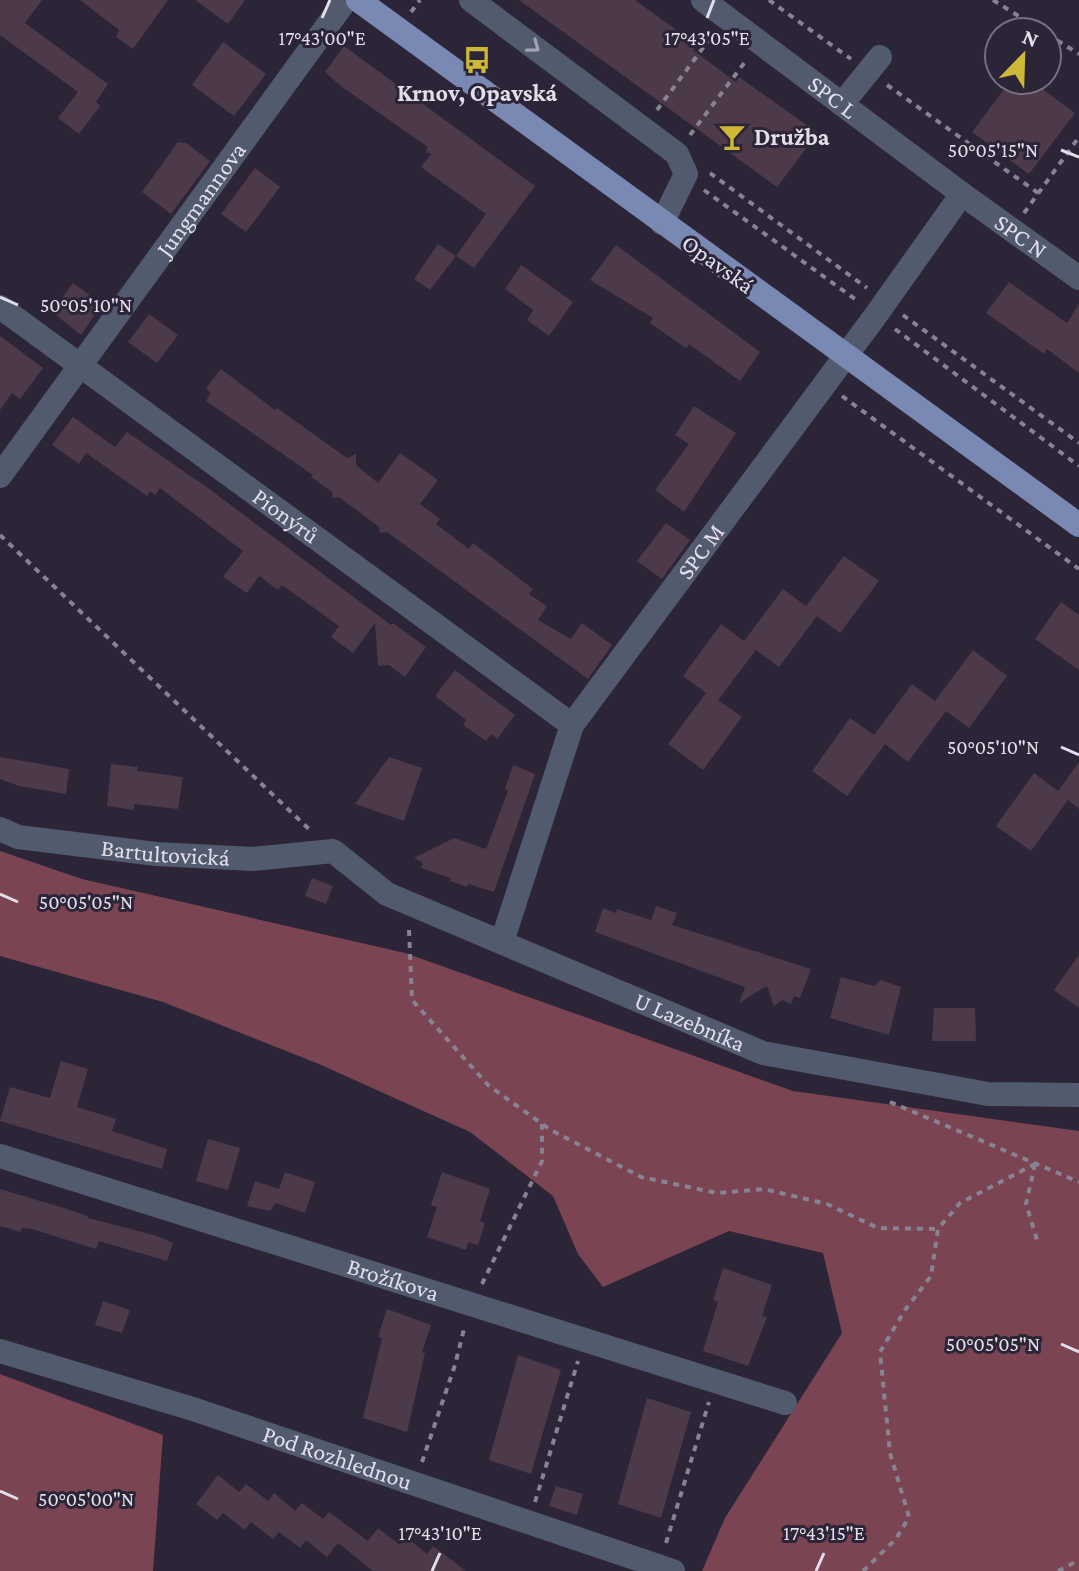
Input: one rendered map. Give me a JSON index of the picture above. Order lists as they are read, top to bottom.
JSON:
{
  "streets": {
    "main road": ["Opavská"],
    "street": [
      "SPC L",
      "Jungmannova",
      "SPC N",
      "Pionýrů",
      "SPC M",
      "Bartultovická",
      "U Lazebníka",
      "Brožíkova",
      "Pod Rozhlednou"
    ]
  },
  "crossings": [
    ["SPC L", "SPC N"],
    ["SPC L", "SPC M"],
    ["Jungmannova", "Pionýrů"],
    ["SPC N", "SPC M"],
    ["Opavská", "SPC M"],
    ["Pionýrů", "SPC M"],
    ["SPC M", "U Lazebníka"],
    ["Bartultovická", "U Lazebníka"]
  ],
  "places": {
    "bus stop": ["Krnov, Opavská"],
    "bar": ["Družba"]
  },
  "north": "top right",
  "coordinates": [
    "17°43'00\"E",
    "17°43'05\"E",
    "50°05'15\"N",
    "50°05'10\"N",
    "50°05'05\"N",
    "50°05'00\"N",
    "17°43'10\"E",
    "17°43'15\"E"
  ]
}
